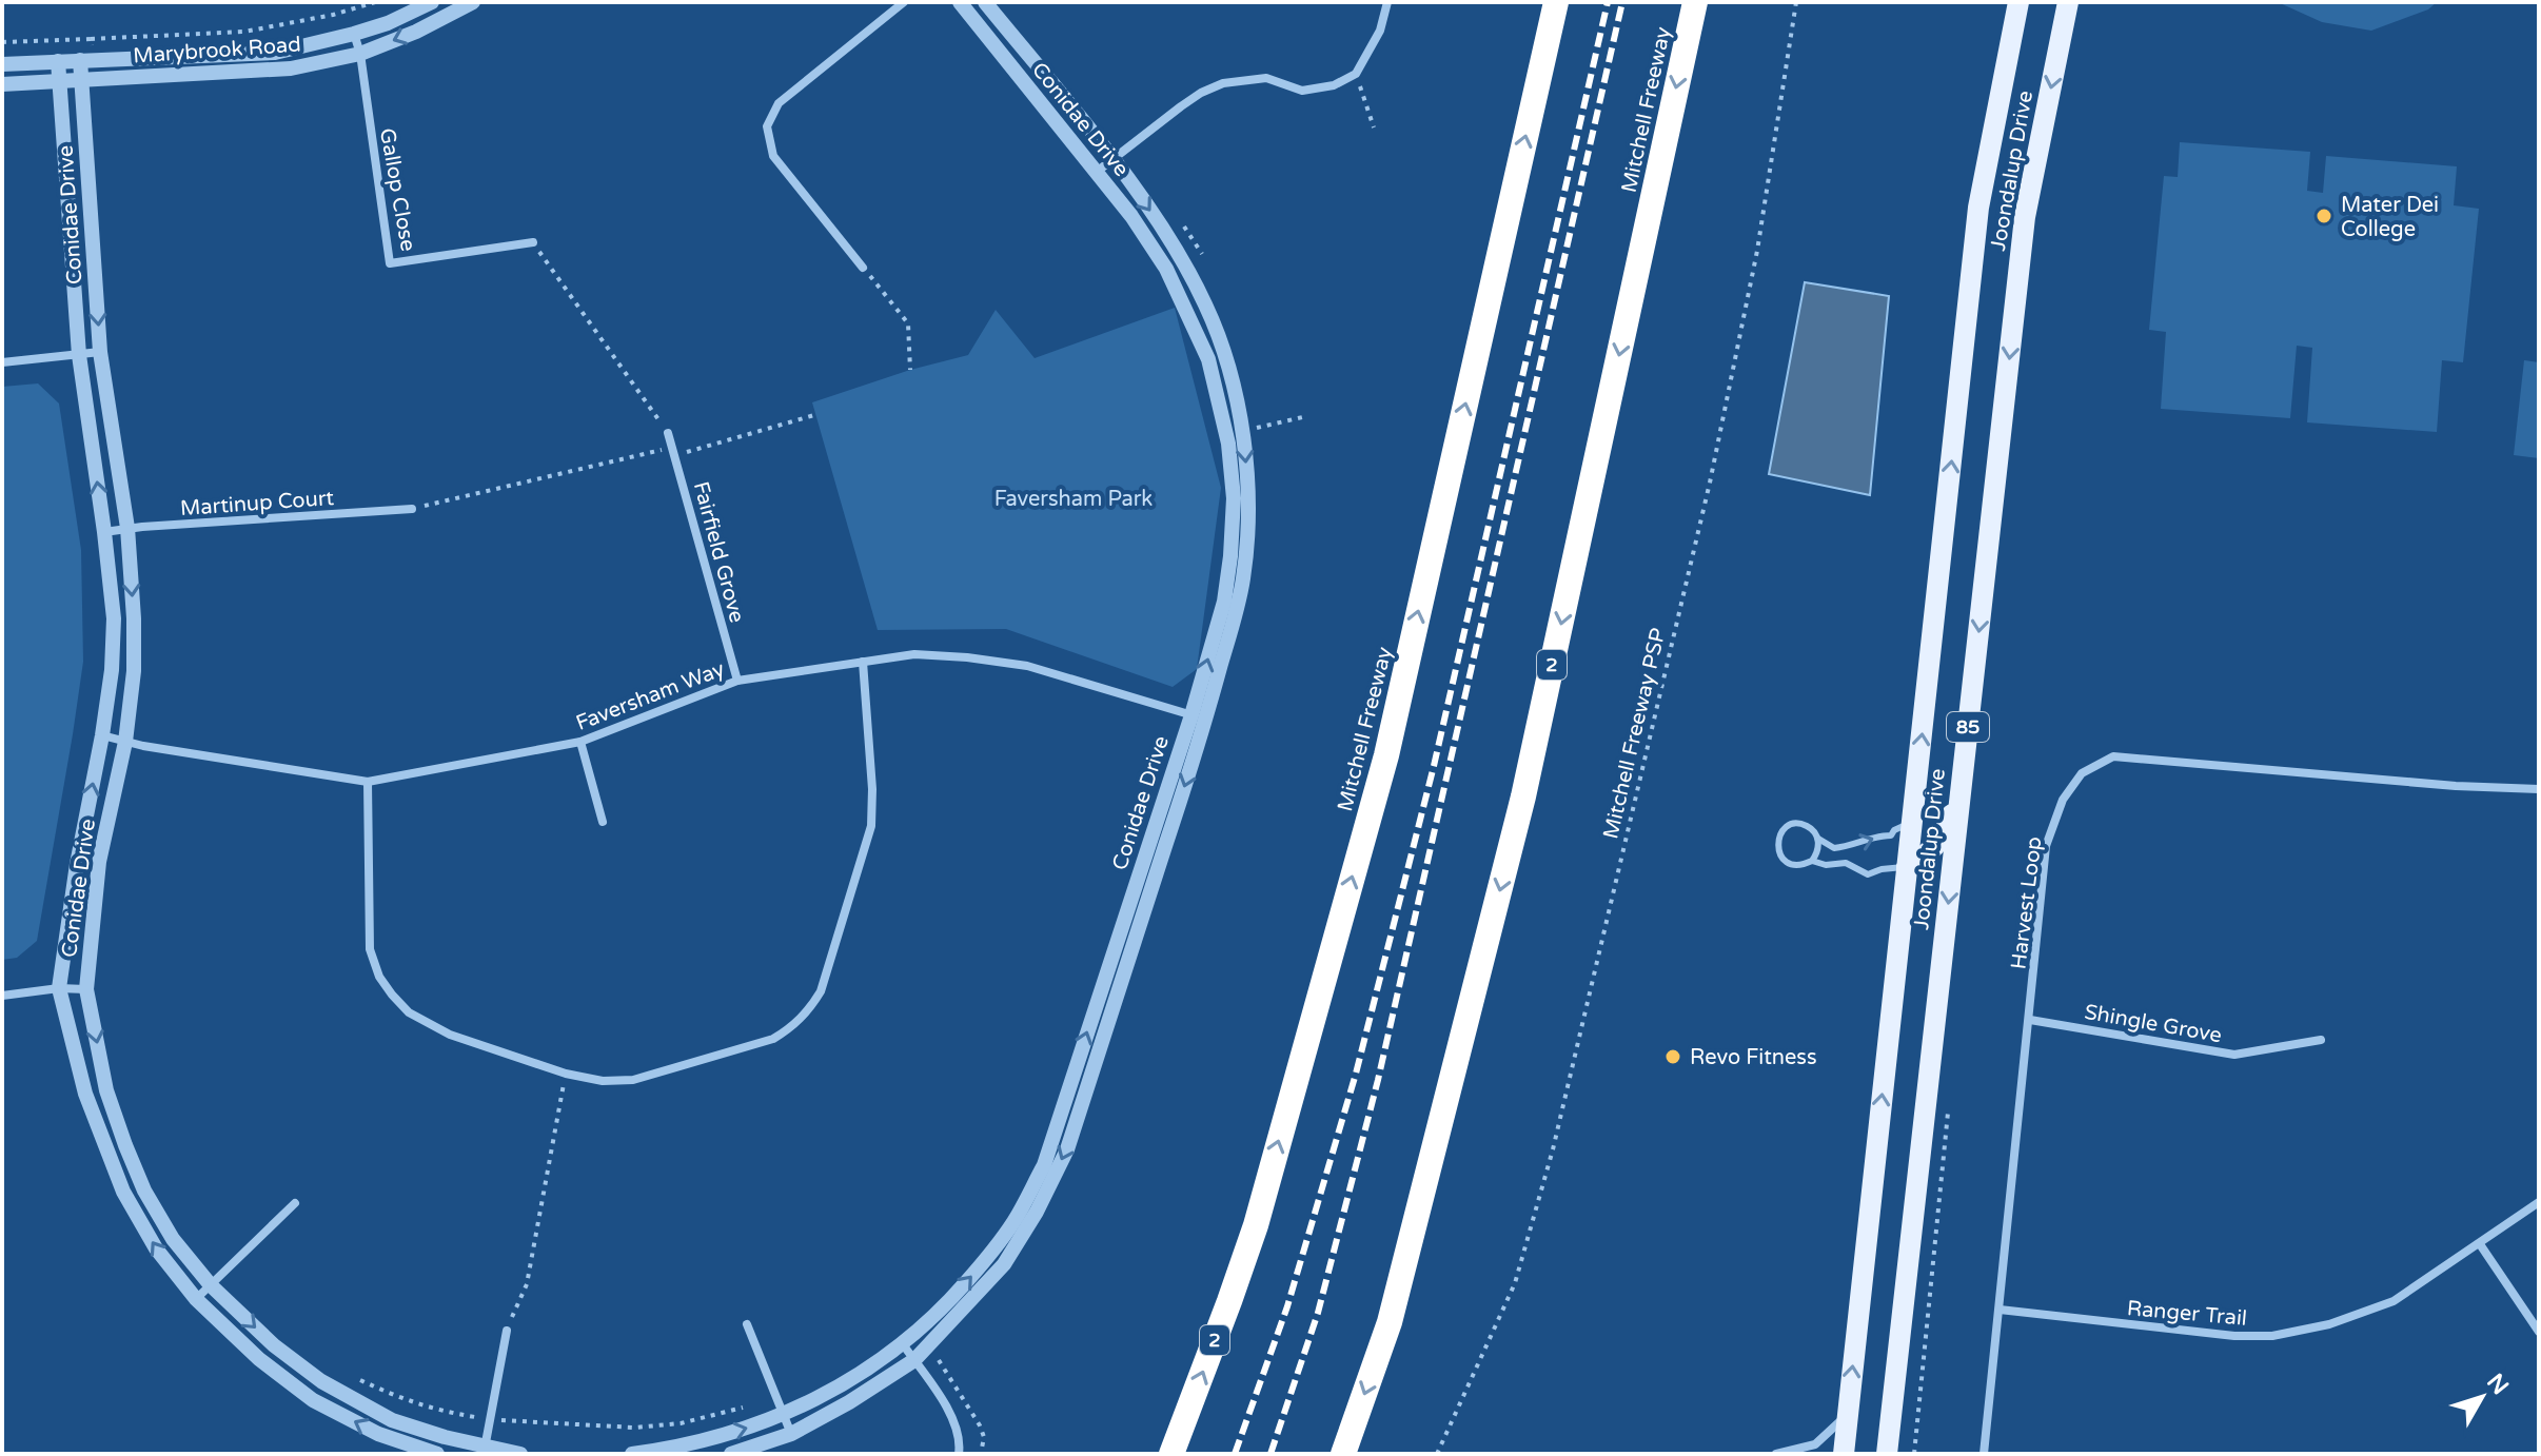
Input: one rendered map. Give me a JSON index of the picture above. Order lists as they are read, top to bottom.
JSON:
{
  "streets": {
    "highway": ["Mitchell Freeway", "2"],
    "main road": ["Joondalup Drive", "85"],
    "street": [
      "Marybrook Road",
      "Conidae Drive",
      "Gallop Close",
      "Martinup Court",
      "Fairfield Grove",
      "Faversham Way",
      "Harvest Loop",
      "Shingle Grove",
      "Ranger Trail"
    ],
    "path": ["Mitchell Freeway PSP"]
  },
  "crossings": [
    ["Marybrook Road", "Conidae Drive"],
    ["Marybrook Road", "Gallop Close"],
    ["Conidae Drive", "Martinup Court"],
    ["Conidae Drive", "Faversham Way"],
    ["Fairfield Grove", "Faversham Way"],
    ["Harvest Loop", "Shingle Grove"],
    ["Harvest Loop", "Ranger Trail"]
  ],
  "parks": ["Faversham Park"],
  "places": ["Mater Dei College", "Revo Fitness"],
  "north": "top right"
}
